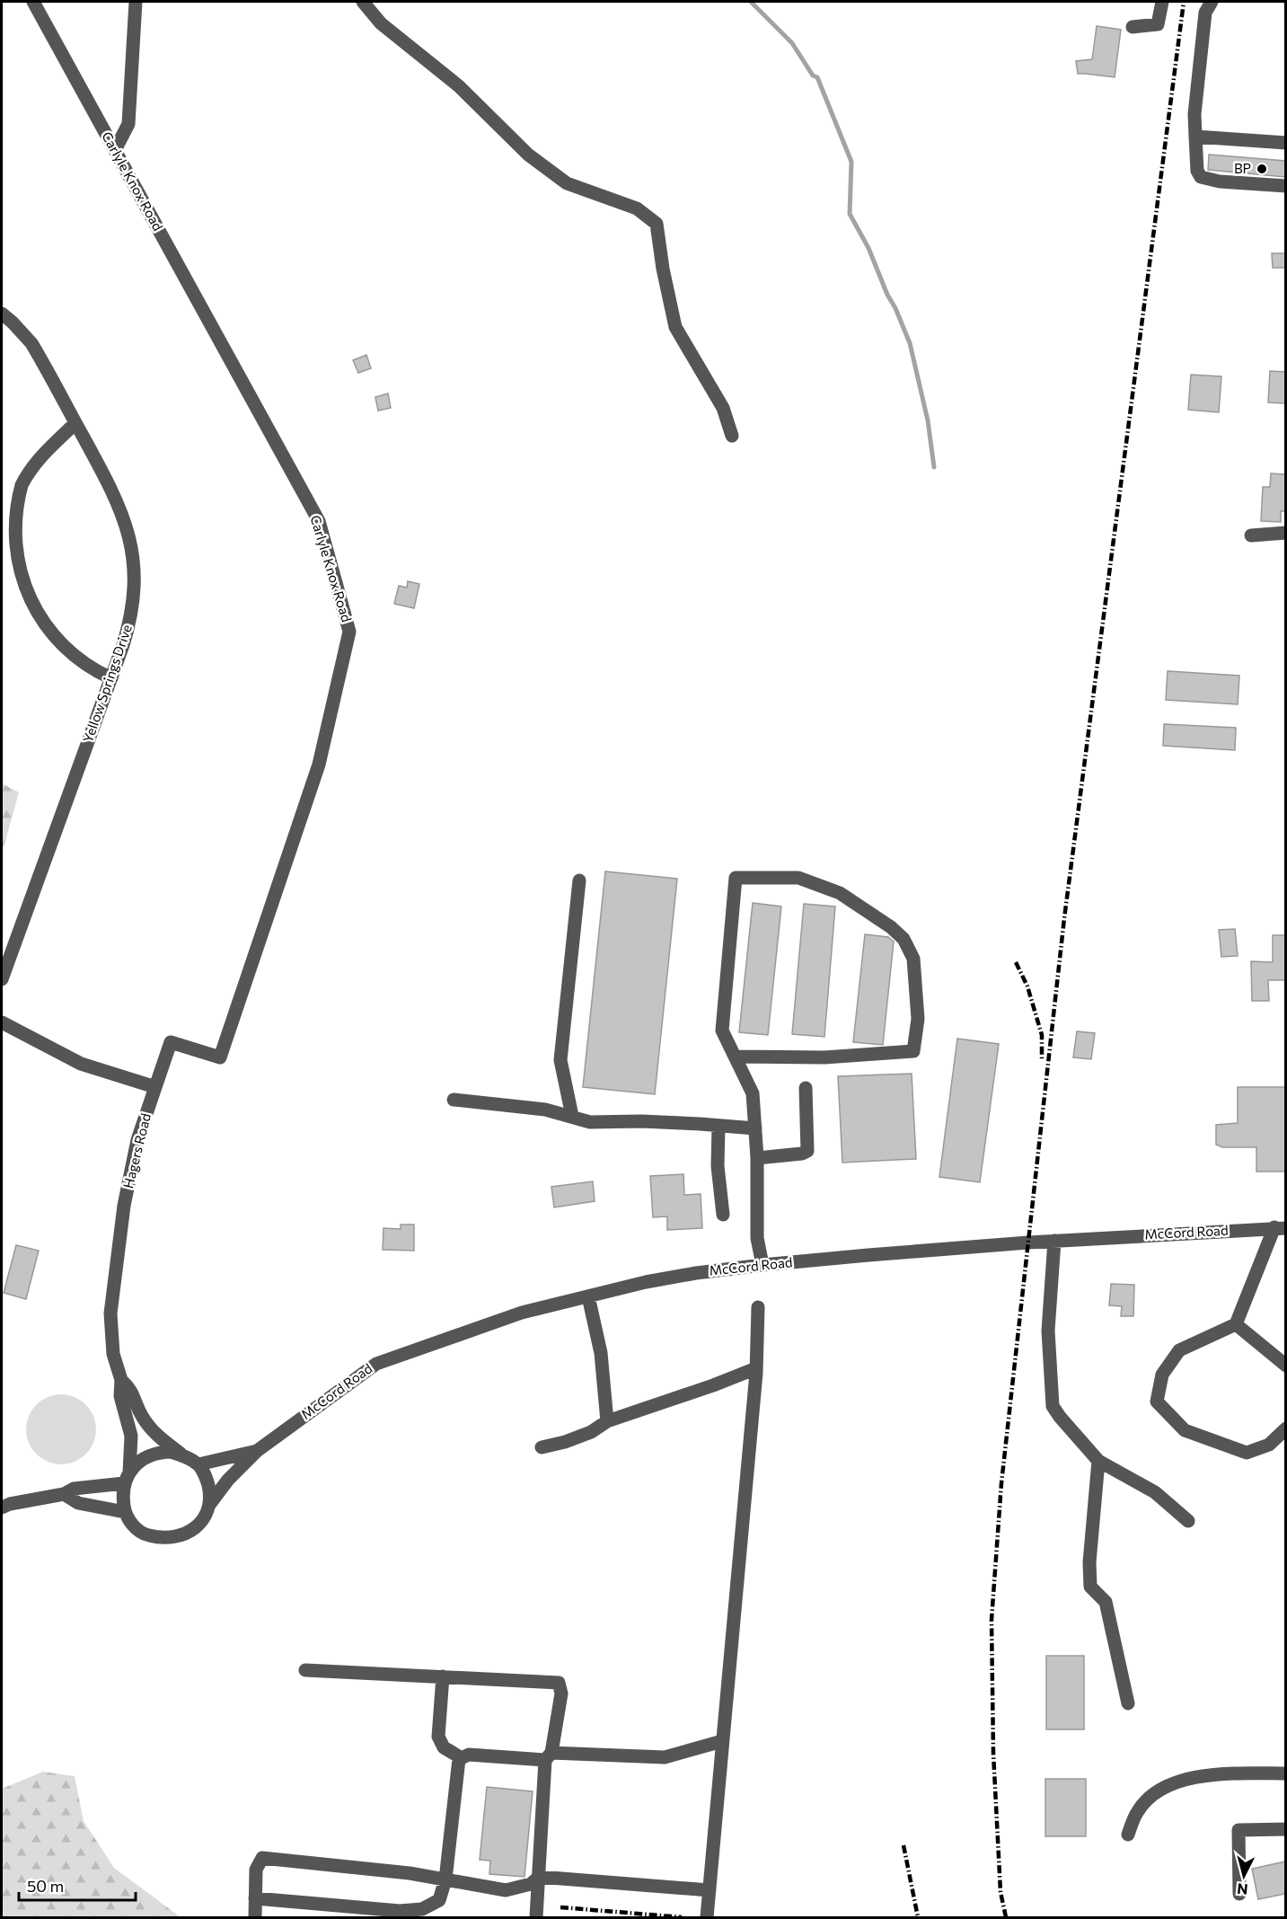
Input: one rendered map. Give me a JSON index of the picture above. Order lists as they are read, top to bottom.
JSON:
{
  "streets": {
    "street": [
      "Carlyle Knox Road",
      "Yellow Springs Drive",
      "Hagers Road",
      "McCord Road"
    ]
  },
  "crossings": [
    ["Carlyle Knox Road", "Hagers Road"],
    ["Hagers Road", "McCord Road"]
  ],
  "places": ["BP"],
  "scale_bar": "50 m",
  "north": "bottom"
}
